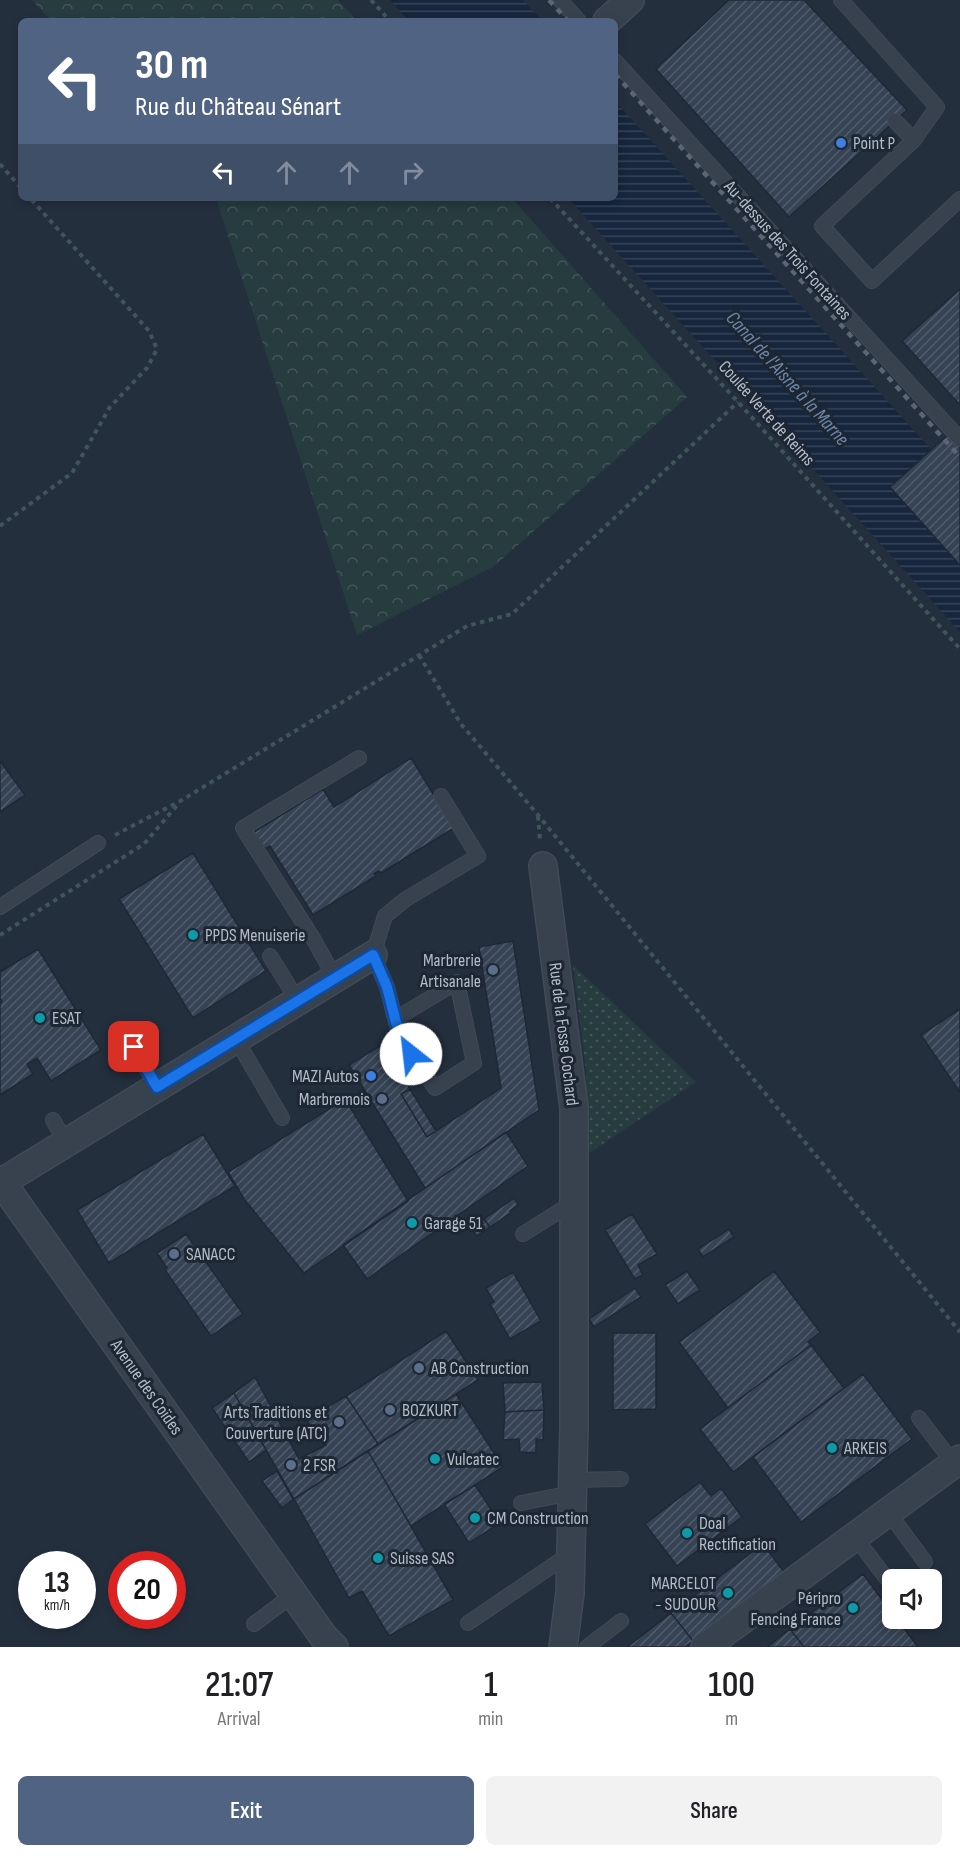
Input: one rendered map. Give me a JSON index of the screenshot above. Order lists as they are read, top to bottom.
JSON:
{
  "streets": {
    "street": ["Rue de la Fosse Cochard", "Avenue des Coïdes"],
    "lane": ["Au-dessus des Trois Fontaines"],
    "path": ["Coulée Verte de Reims"]
  },
  "water": ["Canal de l'Aisne à la Marne"],
  "places": [
    "Point P",
    "PPDS Menuiserie",
    "Marbrerie Artisanale",
    "ESAT",
    "MAZI Autos",
    "Marbremois",
    "Garage 51",
    "SANACC",
    "AB Construction",
    "BOZKURT",
    "Arts Traditions et Couverture (ATC)",
    "ARKEIS",
    "Vulcatec",
    "2 FSR",
    "CM Construction",
    "Doal Rectification",
    "Suisse SAS",
    "MARCELOT - SUDOUR",
    "Péripro Fencing France"
  ],
  "page": {
    "turn": ["30 m", "Rue du Château Sénart"],
    "speed": "13 km/h",
    "limit": "20",
    "eta": [
      "21:07",
      "Arrival",
      "1",
      "min",
      "100",
      "m"
    ],
    "buttons": ["Exit", "Share"]
  }
}
